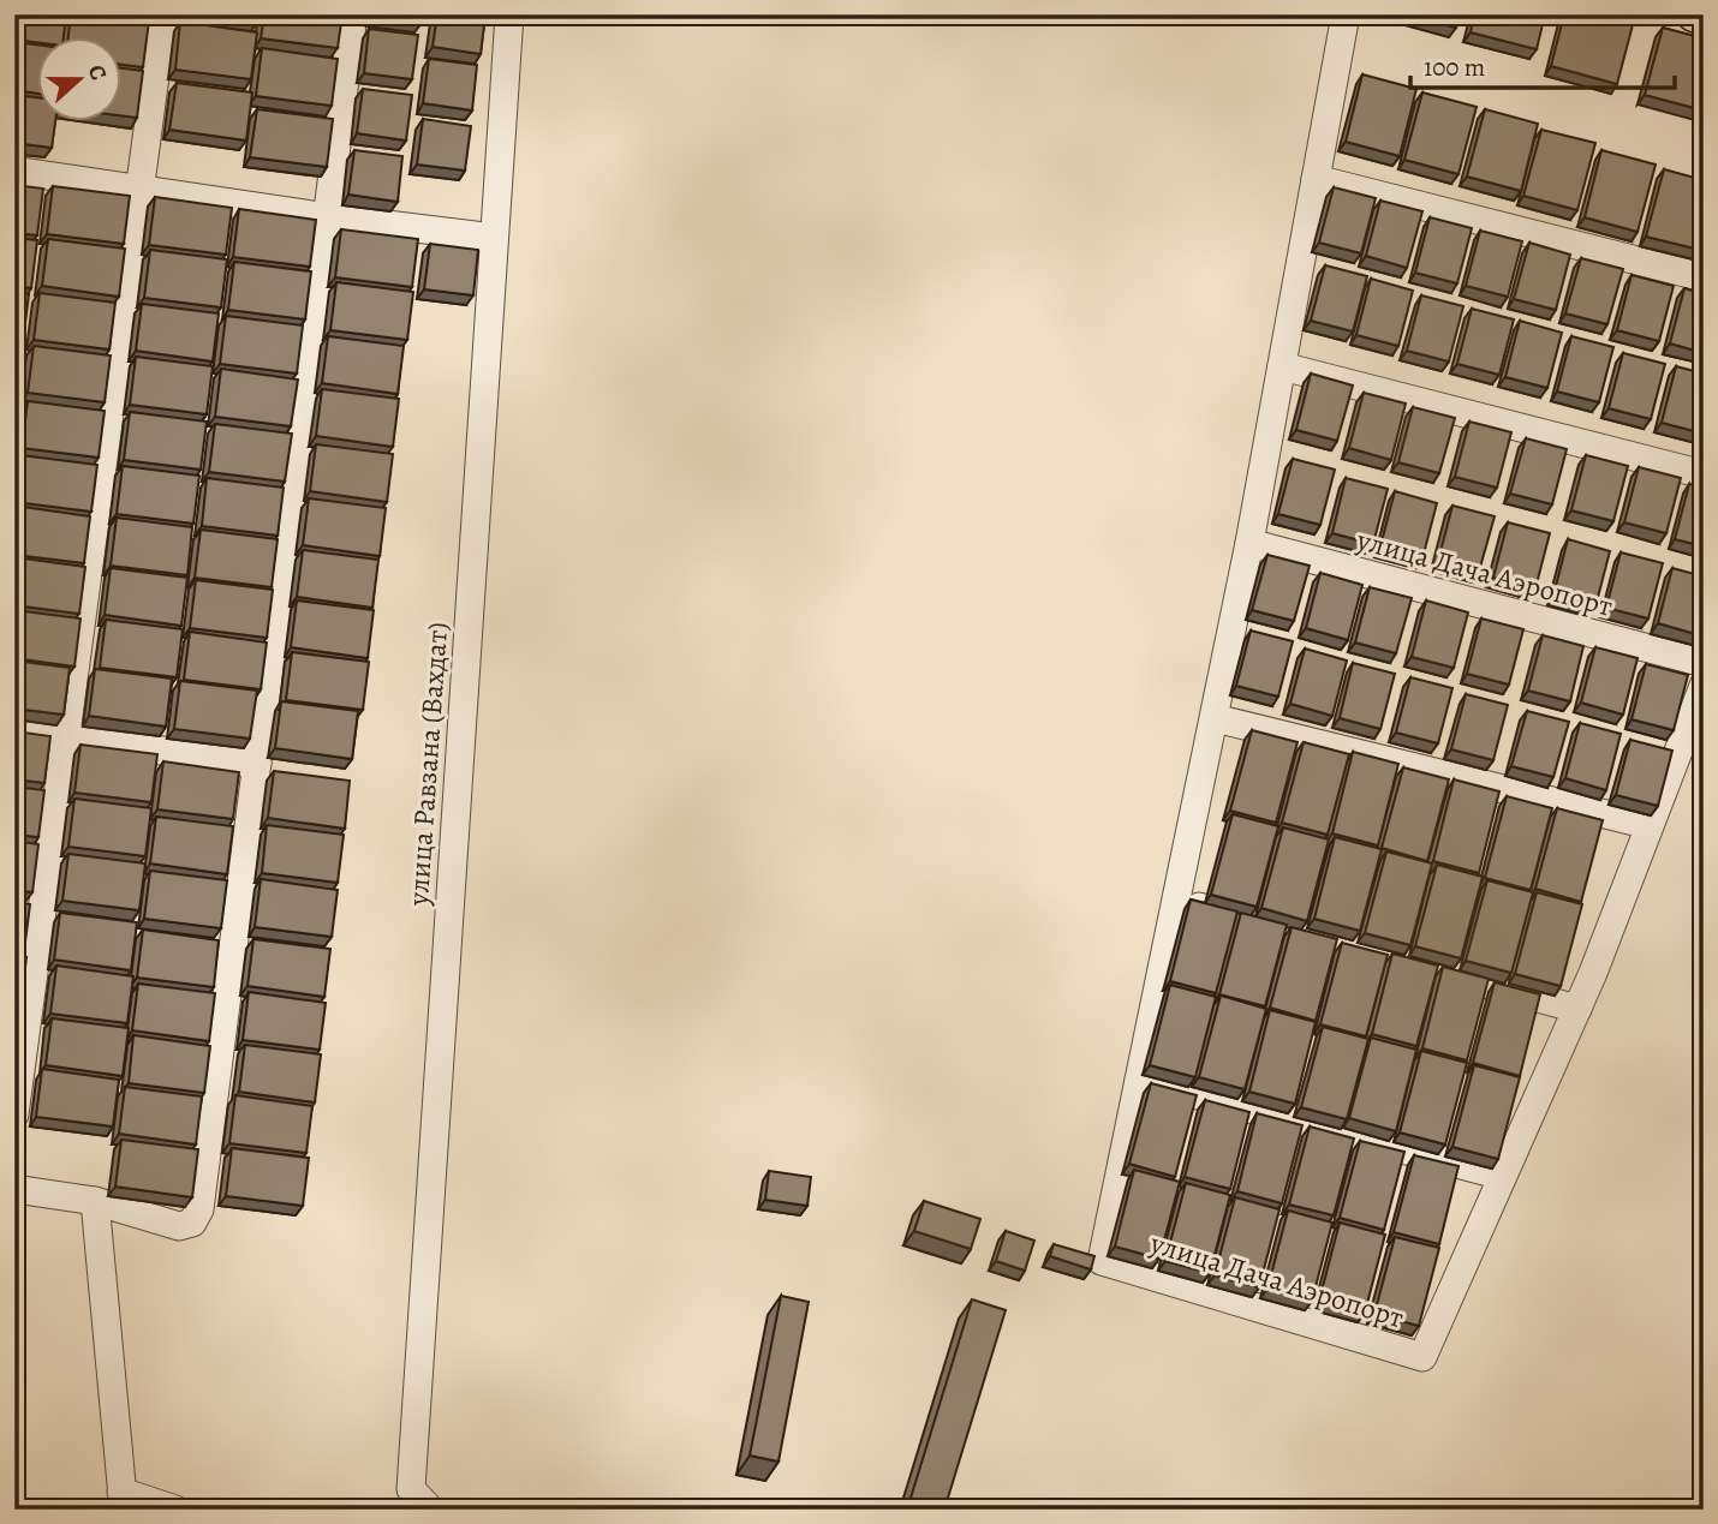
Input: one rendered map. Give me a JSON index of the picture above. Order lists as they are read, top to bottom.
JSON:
{
  "streets": {
    "street": ["улица Дача Аэропорт", "улица Равзана (Вахдат)"]
  },
  "scale_bar": "100 m",
  "north": "right"
}
